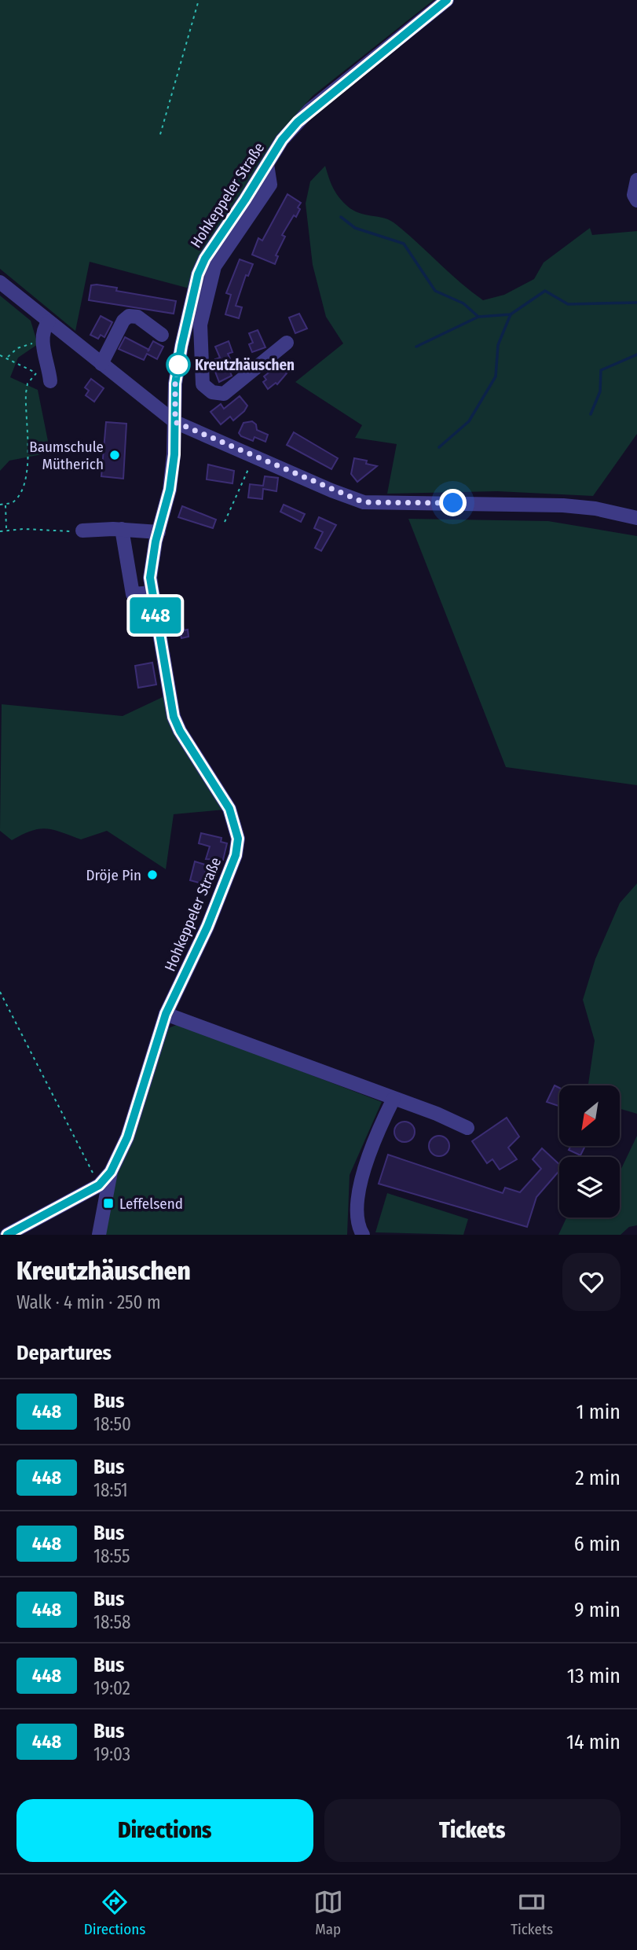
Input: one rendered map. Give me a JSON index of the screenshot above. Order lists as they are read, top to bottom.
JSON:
{
  "streets": {
    "street": ["Hohkeppeler Straße"]
  },
  "places": {
    "other": ["Kreutzhäuschen", "Baumschule Mütherich", "Dröje Pin"],
    "transit": ["Leffelsend"]
  },
  "lines": ["bus line 448"],
  "north": "bottom left",
  "page": {
    "on_map": "448",
    "heading": [
      ["Kreutzhäuschen", "Walk · 4 min · 250 m"],
      "Departures"
    ],
    "list": [
      {
        "mark": "448",
        "name": "Bus",
        "note": "18:50",
        "value": "1 min"
      },
      {
        "mark": "448",
        "name": "Bus",
        "note": "18:51",
        "value": "2 min"
      },
      {
        "mark": "448",
        "name": "Bus",
        "note": "18:55",
        "value": "6 min"
      },
      {
        "mark": "448",
        "name": "Bus",
        "note": "18:58",
        "value": "9 min"
      },
      {
        "mark": "448",
        "name": "Bus",
        "note": "19:02",
        "value": "13 min"
      },
      {
        "mark": "448",
        "name": "Bus",
        "note": "19:03",
        "value": "14 min"
      }
    ],
    "buttons": ["Directions", "Tickets"],
    "tabs": ["Directions", "Map", "Tickets"]
  }
}
